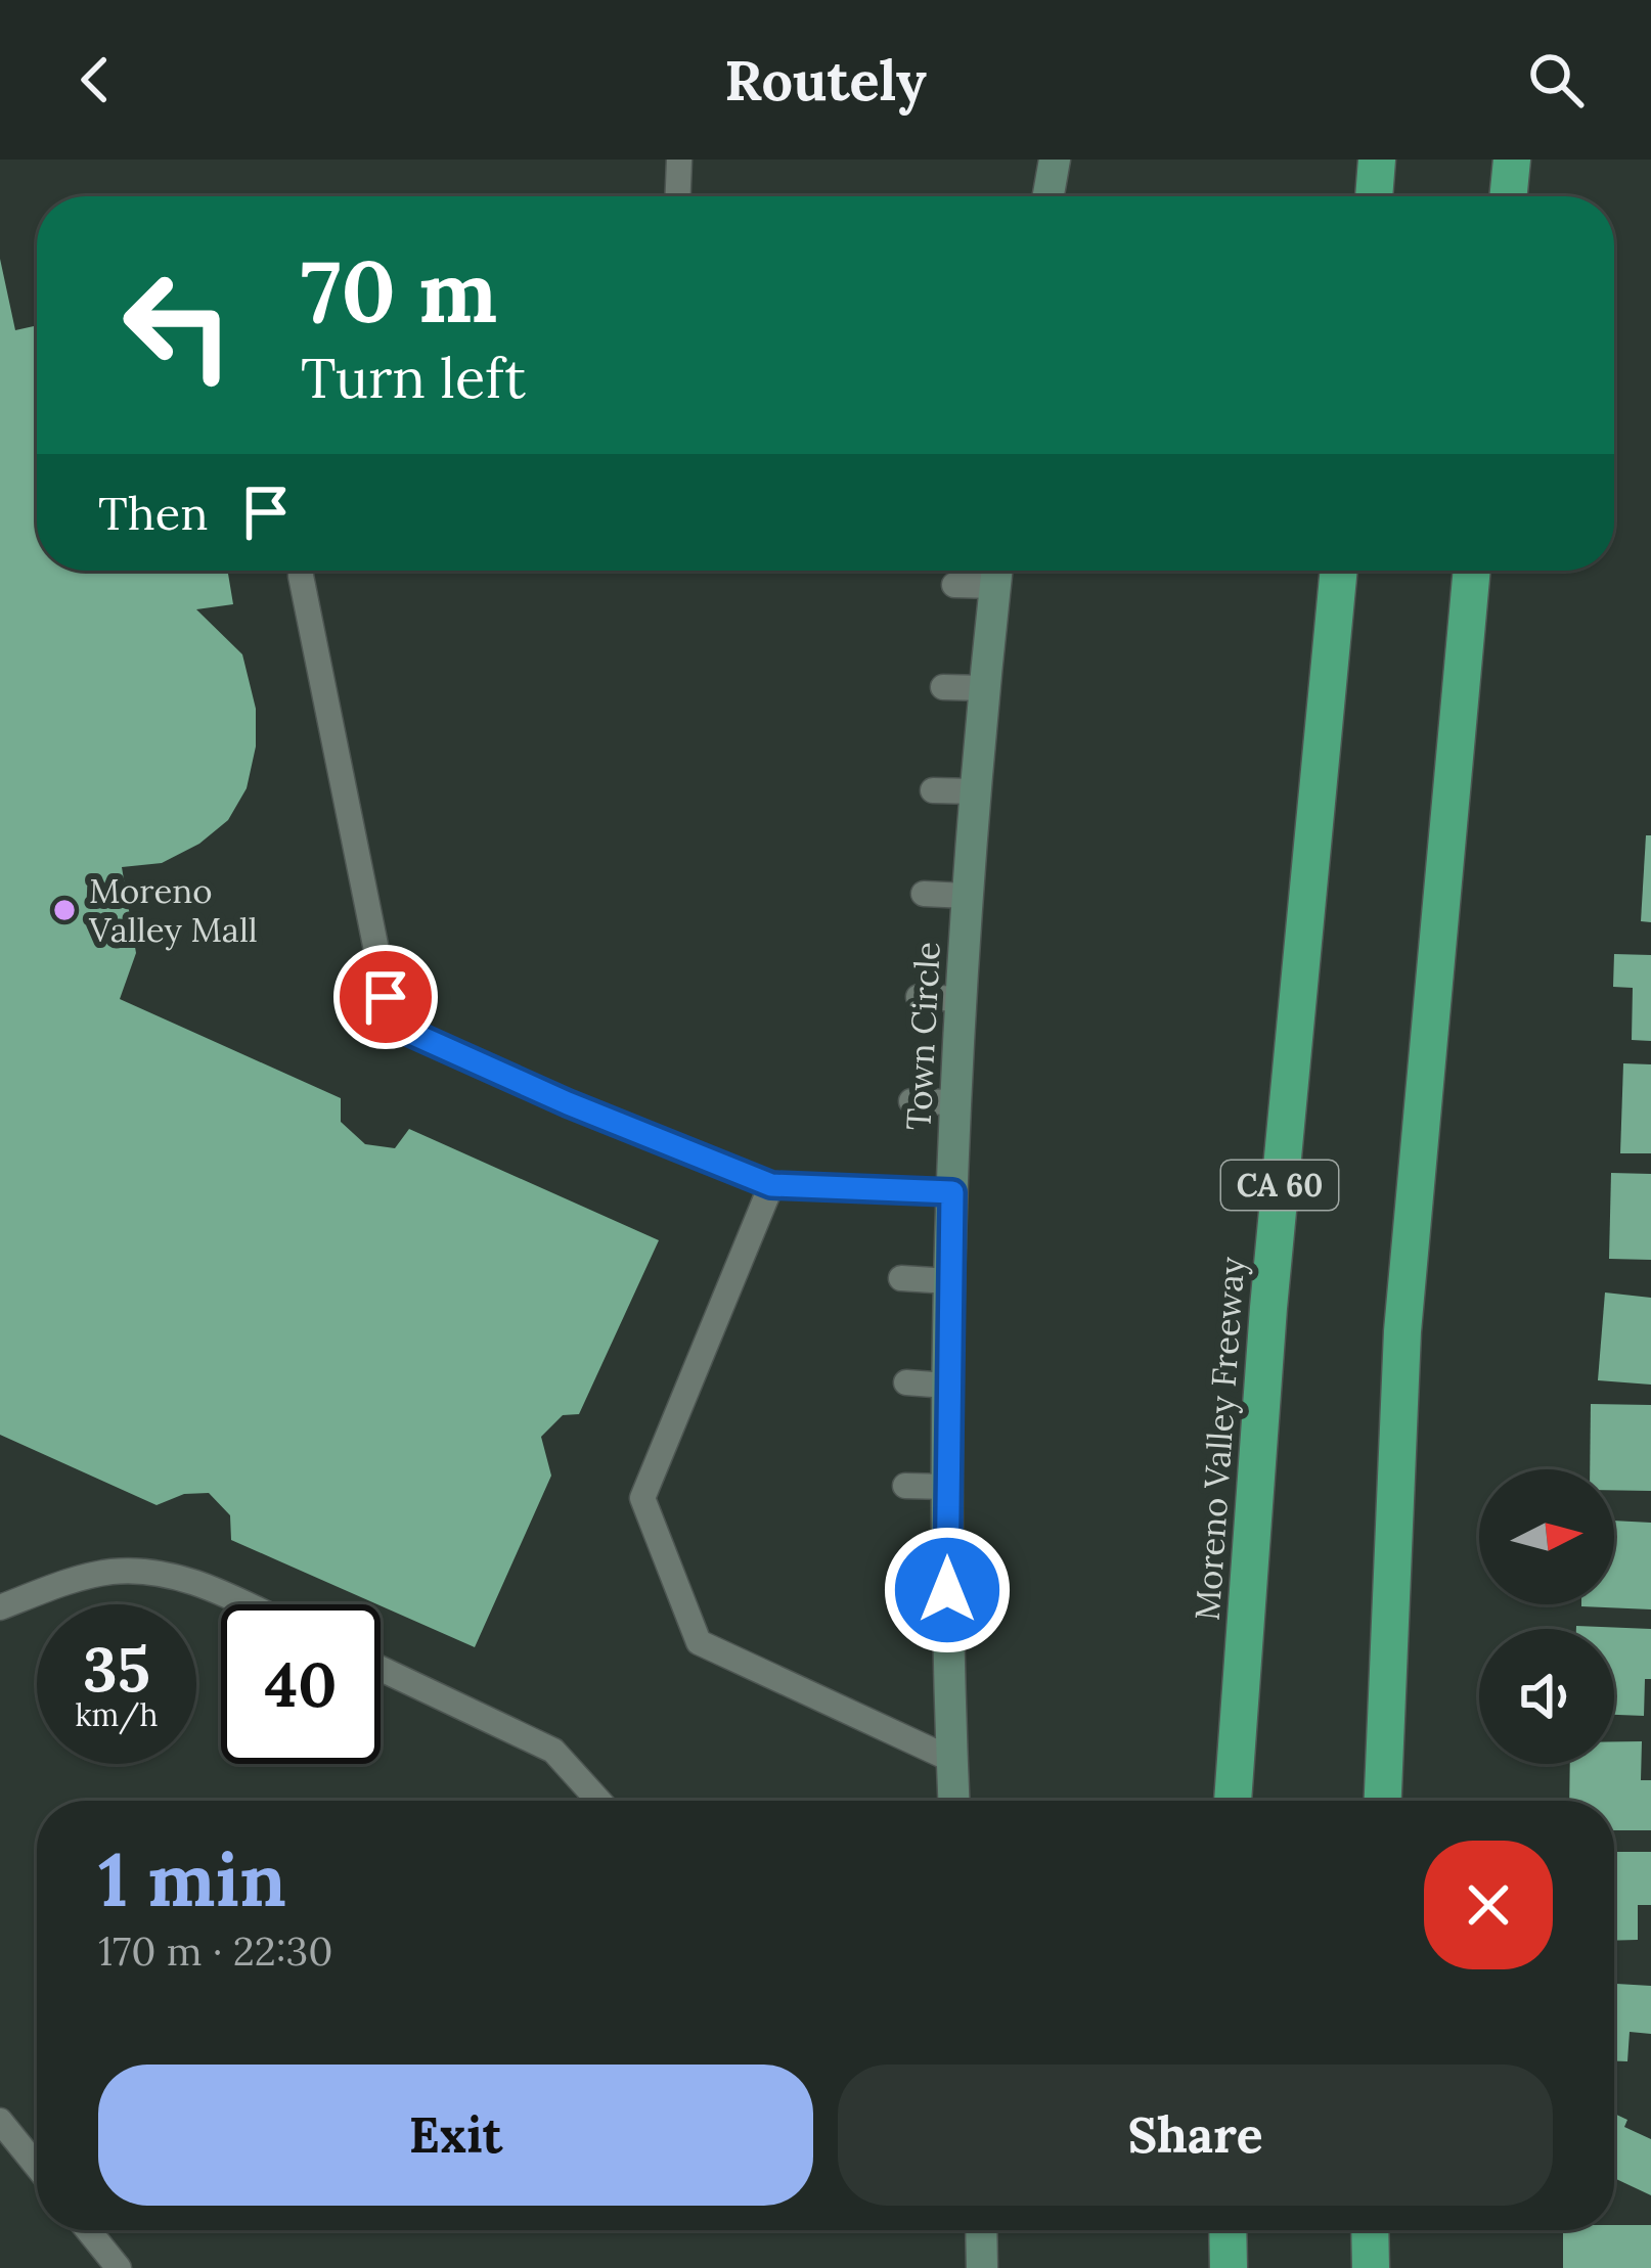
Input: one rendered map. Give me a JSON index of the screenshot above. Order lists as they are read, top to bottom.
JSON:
{
  "streets": {
    "highway": ["CA 60", "Moreno Valley Freeway"],
    "street": ["Town Circle"]
  },
  "places": ["Moreno Valley Mall"],
  "north": "right",
  "page": {
    "header": "Routely",
    "turn": ["70 m", "Turn left"],
    "then": "Then",
    "speed": "35 km/h",
    "limit": "40",
    "heading": ["1 min", "170 m · 22:30"],
    "buttons": ["Exit", "Share"]
  }
}
